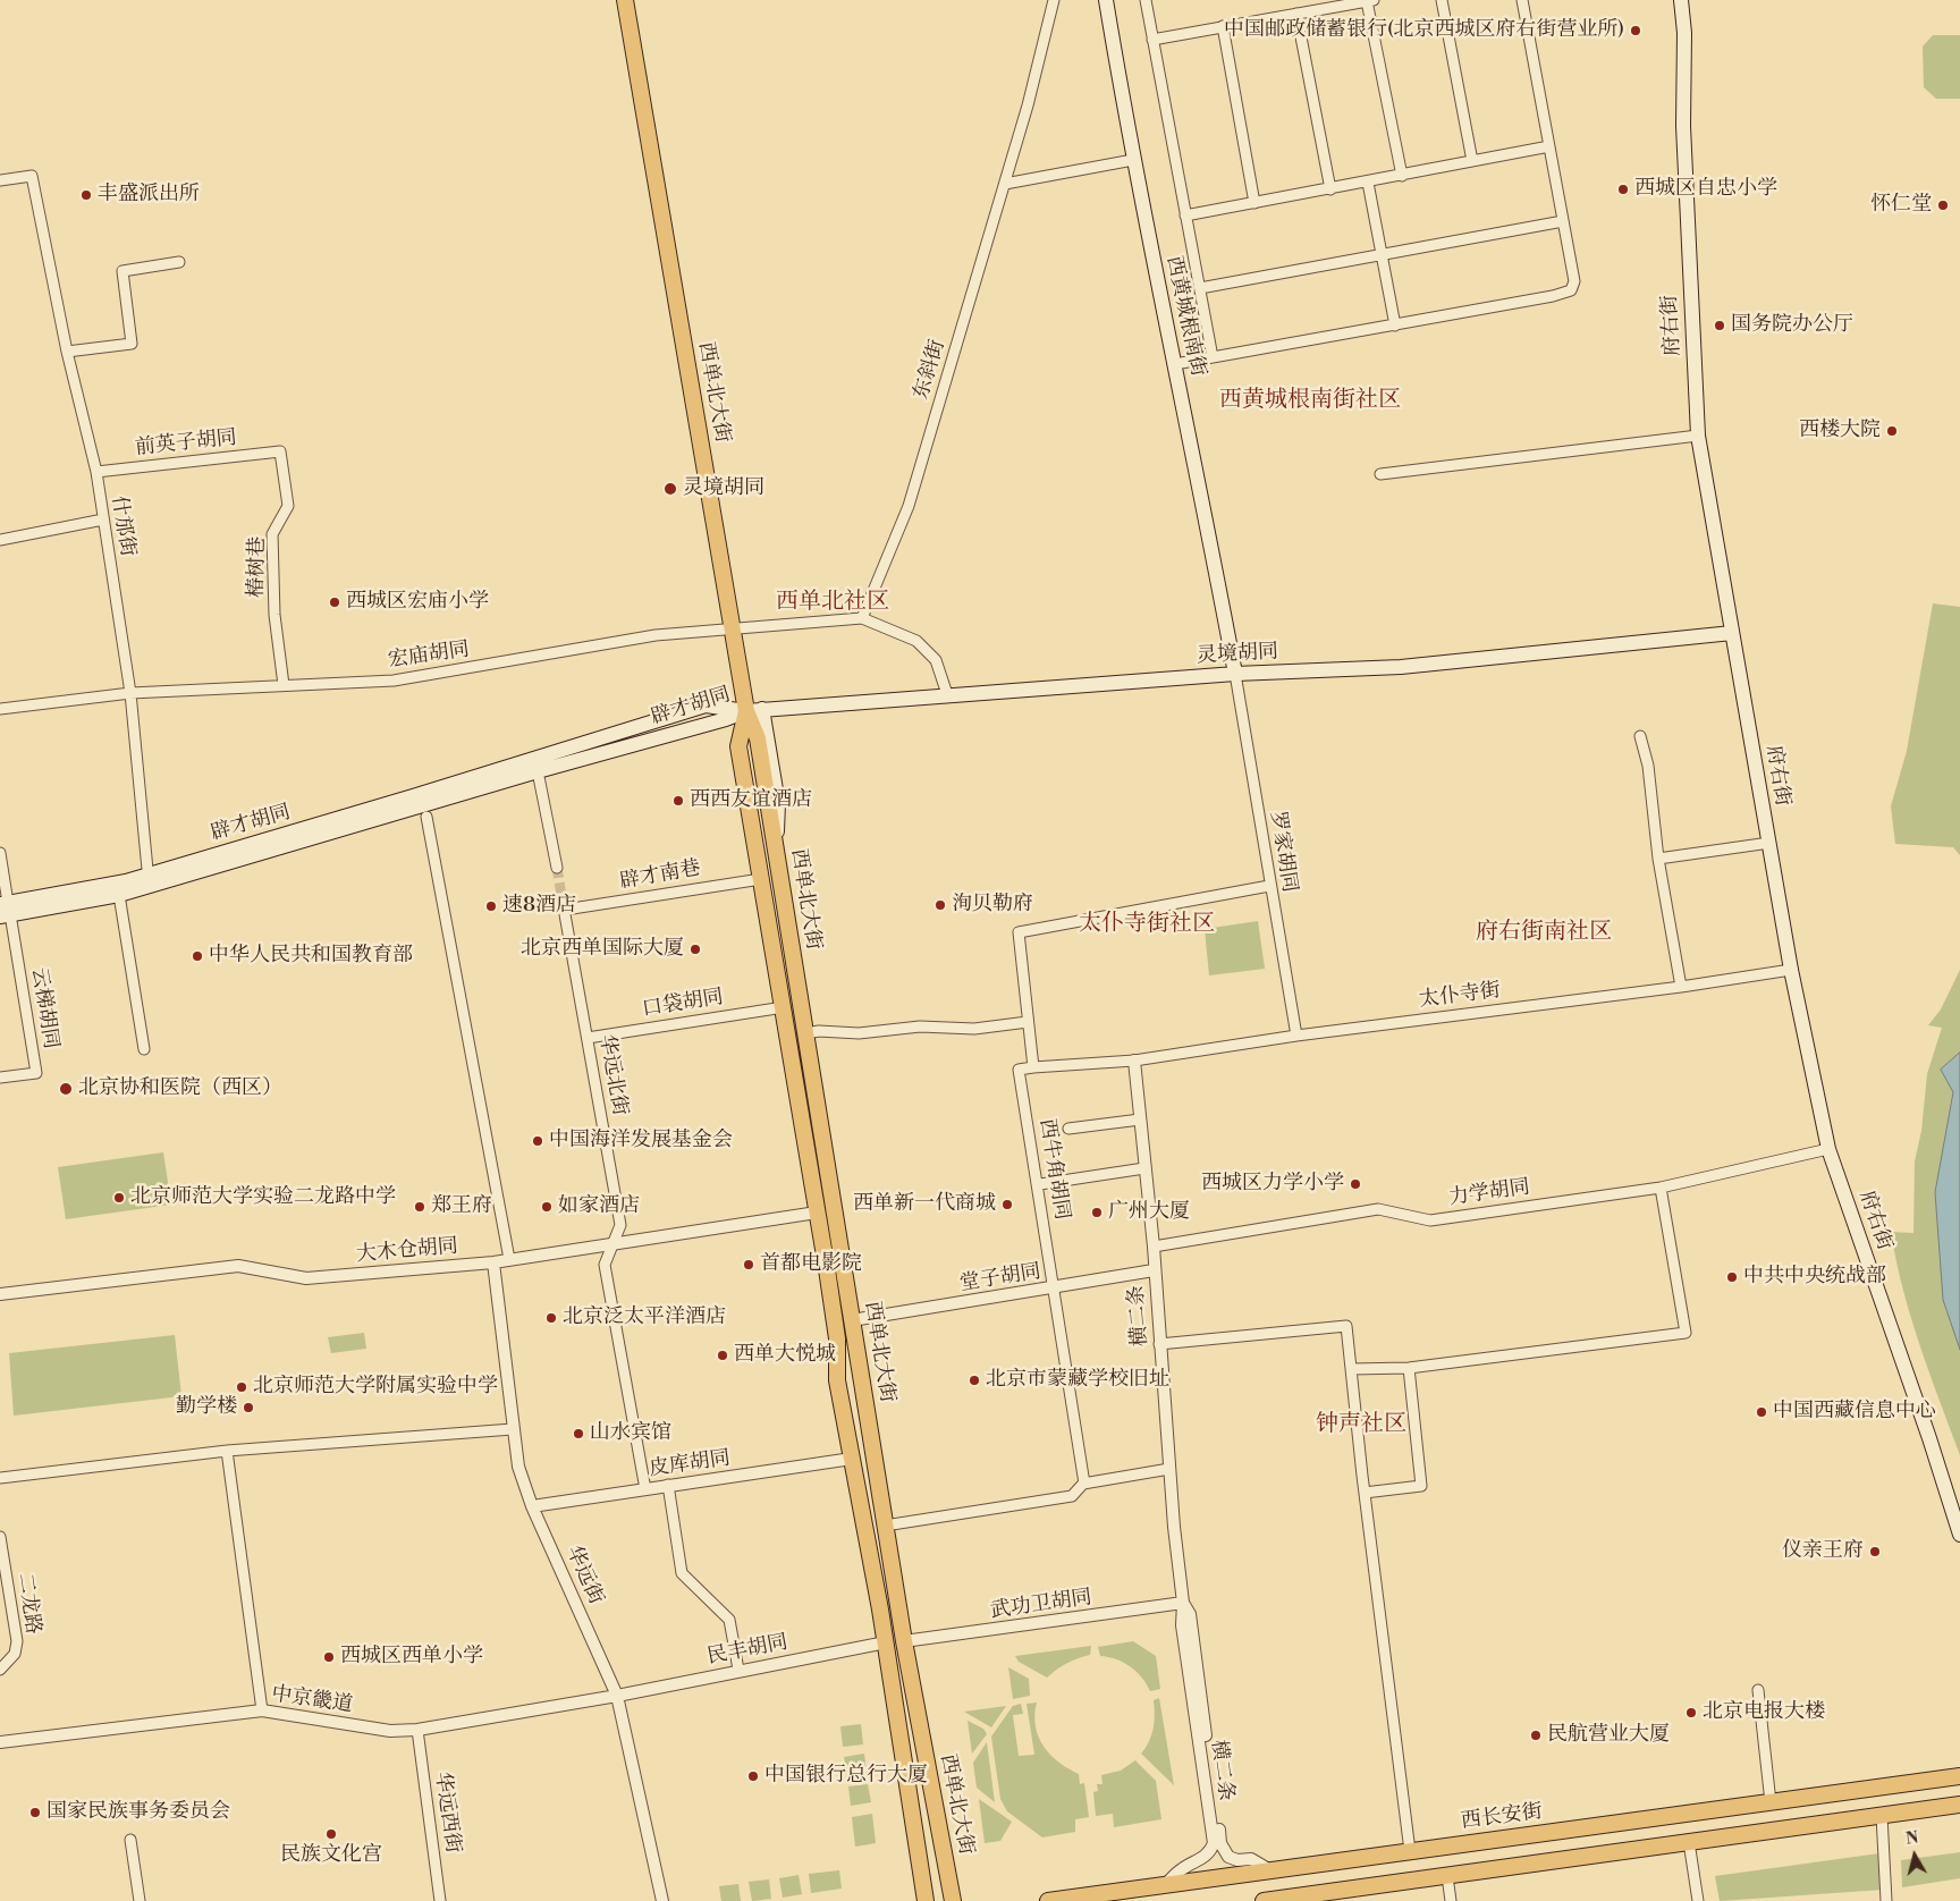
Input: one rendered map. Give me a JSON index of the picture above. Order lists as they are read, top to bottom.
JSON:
{
  "streets": {
    "main road": [
      "西黄城根南街",
      "府右街",
      "西单北大街",
      "灵境胡同",
      "辟才胡同",
      "西长安街"
    ],
    "street": [
      "东斜街",
      "前英子胡同",
      "什邡街",
      "椿树巷",
      "宏庙胡同",
      "罗家胡同",
      "辟才南巷",
      "太仆寺街",
      "口袋胡同",
      "云梯胡同",
      "华远北街",
      "西牛角胡同",
      "力学胡同",
      "大木仓胡同",
      "堂子胡同",
      "横二条",
      "皮库胡同",
      "华远街",
      "二龙路",
      "武功卫胡同",
      "民丰胡同",
      "中京畿道",
      "华远西街"
    ]
  },
  "crossings": [
    ["西黄城根南街", "灵境胡同"],
    ["西黄城根南街", "罗家胡同"],
    ["府右街", "灵境胡同"],
    ["府右街", "太仆寺街"],
    ["府右街", "力学胡同"],
    ["西单北大街", "灵境胡同"],
    ["西单北大街", "宏庙胡同"],
    ["西单北大街", "辟才胡同"],
    ["西单北大街", "辟才南巷"],
    ["西单北大街", "口袋胡同"],
    ["西单北大街", "大木仓胡同"],
    ["西单北大街", "堂子胡同"],
    ["西单北大街", "皮库胡同"],
    ["西单北大街", "武功卫胡同"],
    ["西单北大街", "民丰胡同"],
    ["前英子胡同", "什邡街"],
    ["前英子胡同", "椿树巷"],
    ["什邡街", "宏庙胡同"],
    ["什邡街", "辟才胡同"],
    ["椿树巷", "宏庙胡同"],
    ["灵境胡同", "辟才胡同"],
    ["灵境胡同", "罗家胡同"],
    ["辟才胡同", "云梯胡同"],
    ["罗家胡同", "太仆寺街"],
    ["辟才南巷", "华远北街"],
    ["太仆寺街", "西牛角胡同"],
    ["太仆寺街", "横二条"],
    ["口袋胡同", "华远北街"],
    ["华远北街", "大木仓胡同"],
    ["华远北街", "皮库胡同"],
    ["西牛角胡同", "堂子胡同"],
    ["力学胡同", "横二条"],
    ["大木仓胡同", "华远街"],
    ["堂子胡同", "横二条"],
    ["横二条", "武功卫胡同"],
    ["横二条", "西长安街"],
    ["皮库胡同", "华远街"],
    ["华远街", "民丰胡同"],
    ["华远街", "中京畿道"],
    ["民丰胡同", "中京畿道"],
    ["中京畿道", "华远西街"]
  ],
  "districts": [
    "西黄城根南街社区",
    "西单北社区",
    "太仆寺街社区",
    "府右街南社区",
    "钟声社区"
  ],
  "places": [
    "中国邮政储蓄银行(北京西城区府右街营业所)",
    "西城区自忠小学",
    "丰盛派出所",
    "怀仁堂",
    "国务院办公厅",
    "西楼大院",
    "灵境胡同",
    "西城区宏庙小学",
    "西西友谊酒店",
    "洵贝勒府",
    "速8酒店",
    "北京西单国际大厦",
    "中华人民共和国教育部",
    "北京协和医院（西区）",
    "中国海洋发展基金会",
    "西城区力学小学",
    "北京师范大学实验二龙路中学",
    "西单新一代商城",
    "郑王府",
    "如家酒店",
    "广州大厦",
    "首都电影院",
    "中共中央统战部",
    "北京泛太平洋酒店",
    "西单大悦城",
    "北京市蒙藏学校旧址",
    "北京师范大学附属实验中学",
    "勤学楼",
    "中国西藏信息中心",
    "山水宾馆",
    "仪亲王府",
    "西城区西单小学",
    "北京电报大楼",
    "民航营业大厦",
    "中国银行总行大厦",
    "国家民族事务委员会",
    "民族文化宫"
  ],
  "north": "top"
}
